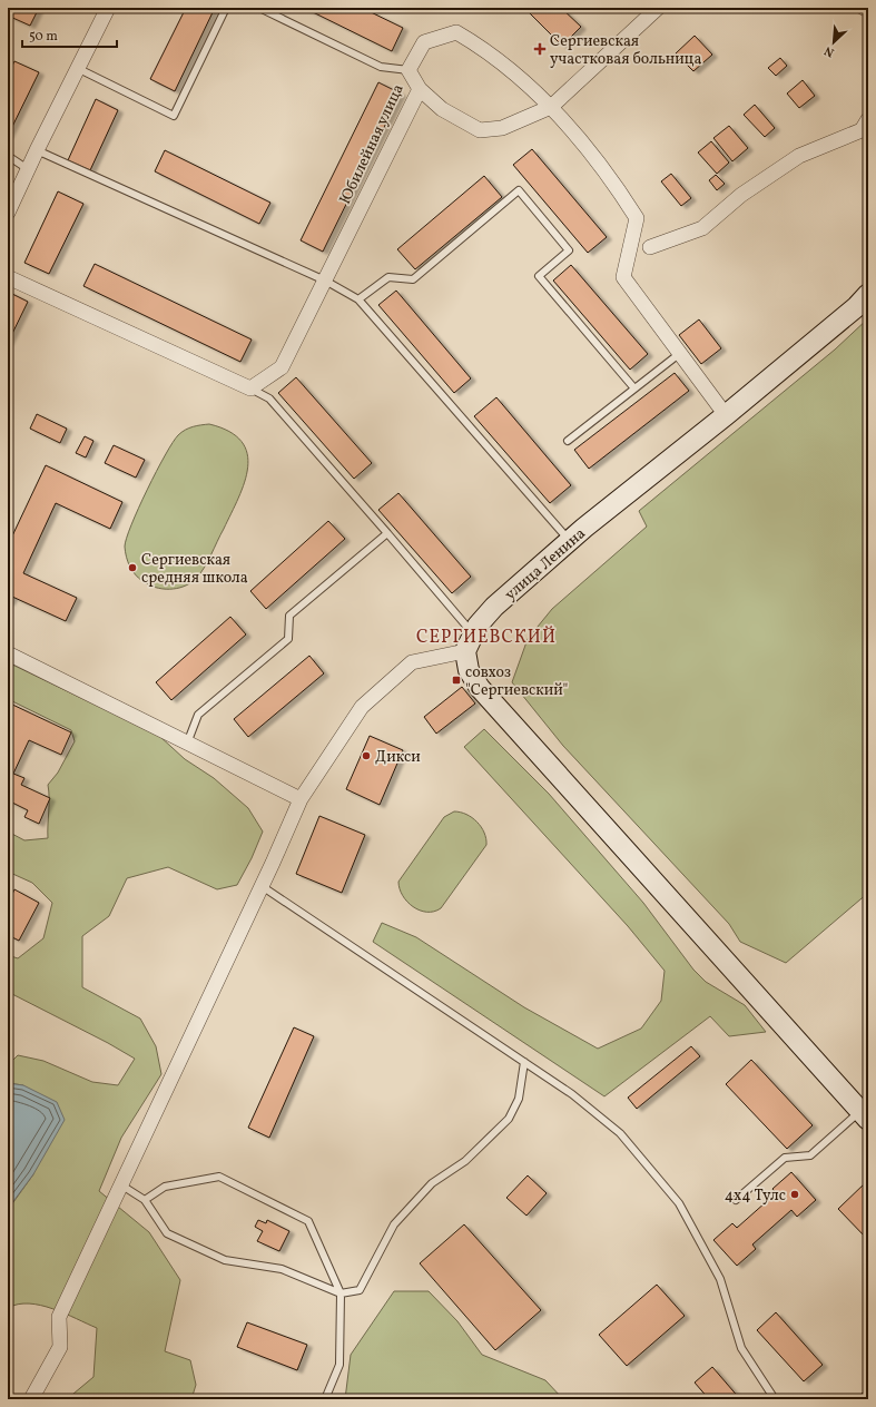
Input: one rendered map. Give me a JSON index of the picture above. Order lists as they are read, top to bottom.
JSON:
{
  "streets": {
    "street": ["Юбилейная улица", "улица Ленина"]
  },
  "crossings": [
    ["Юбилейная улица", "улица Ленина"]
  ],
  "districts": ["СЕРГИЕВСКИЙ"],
  "places": {
    "health": ["Сергиевская участковая больница"],
    "other": ["Сергиевская средняя школа", "Дикси", "4x4 Тулс"],
    "transit": ["совхоз \"Сергиевский\""]
  },
  "scale_bar": "50 m",
  "north": "bottom left"
}
